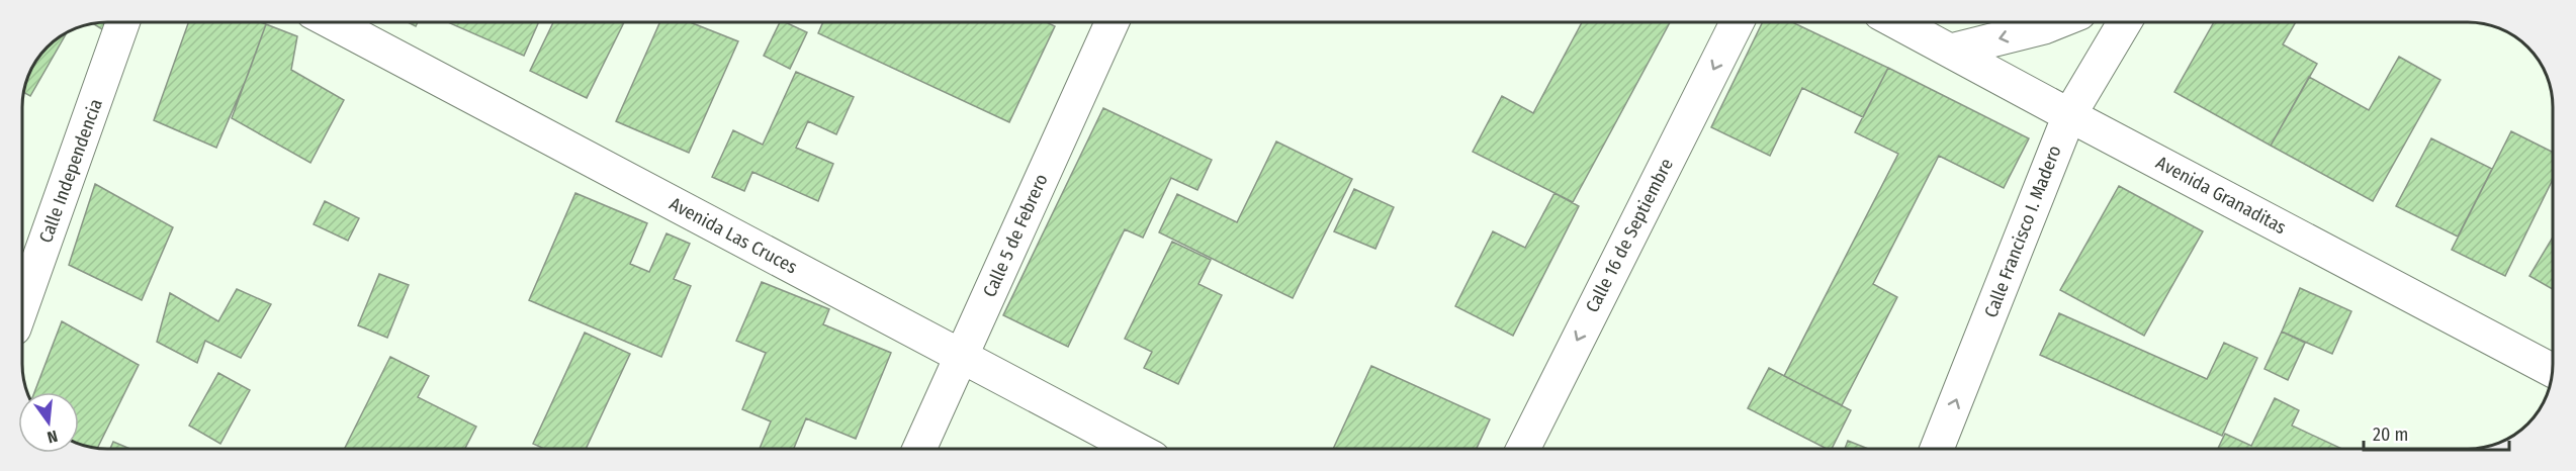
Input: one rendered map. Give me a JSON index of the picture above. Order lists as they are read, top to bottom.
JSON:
{
  "streets": {
    "street": [
      "Calle Independencia",
      "Avenida Granaditas",
      "Calle Francisco I. Madero",
      "Avenida Las Cruces",
      "Calle 5 de Febrero",
      "Calle 16 de Septiembre"
    ]
  },
  "crossings": [
    ["Avenida Granaditas", "Calle Francisco I. Madero"],
    ["Avenida Las Cruces", "Calle 5 de Febrero"]
  ],
  "one_way": ["Calle Francisco I. Madero", "Calle 16 de Septiembre"],
  "scale_bar": "20 m",
  "north": "bottom"
}
